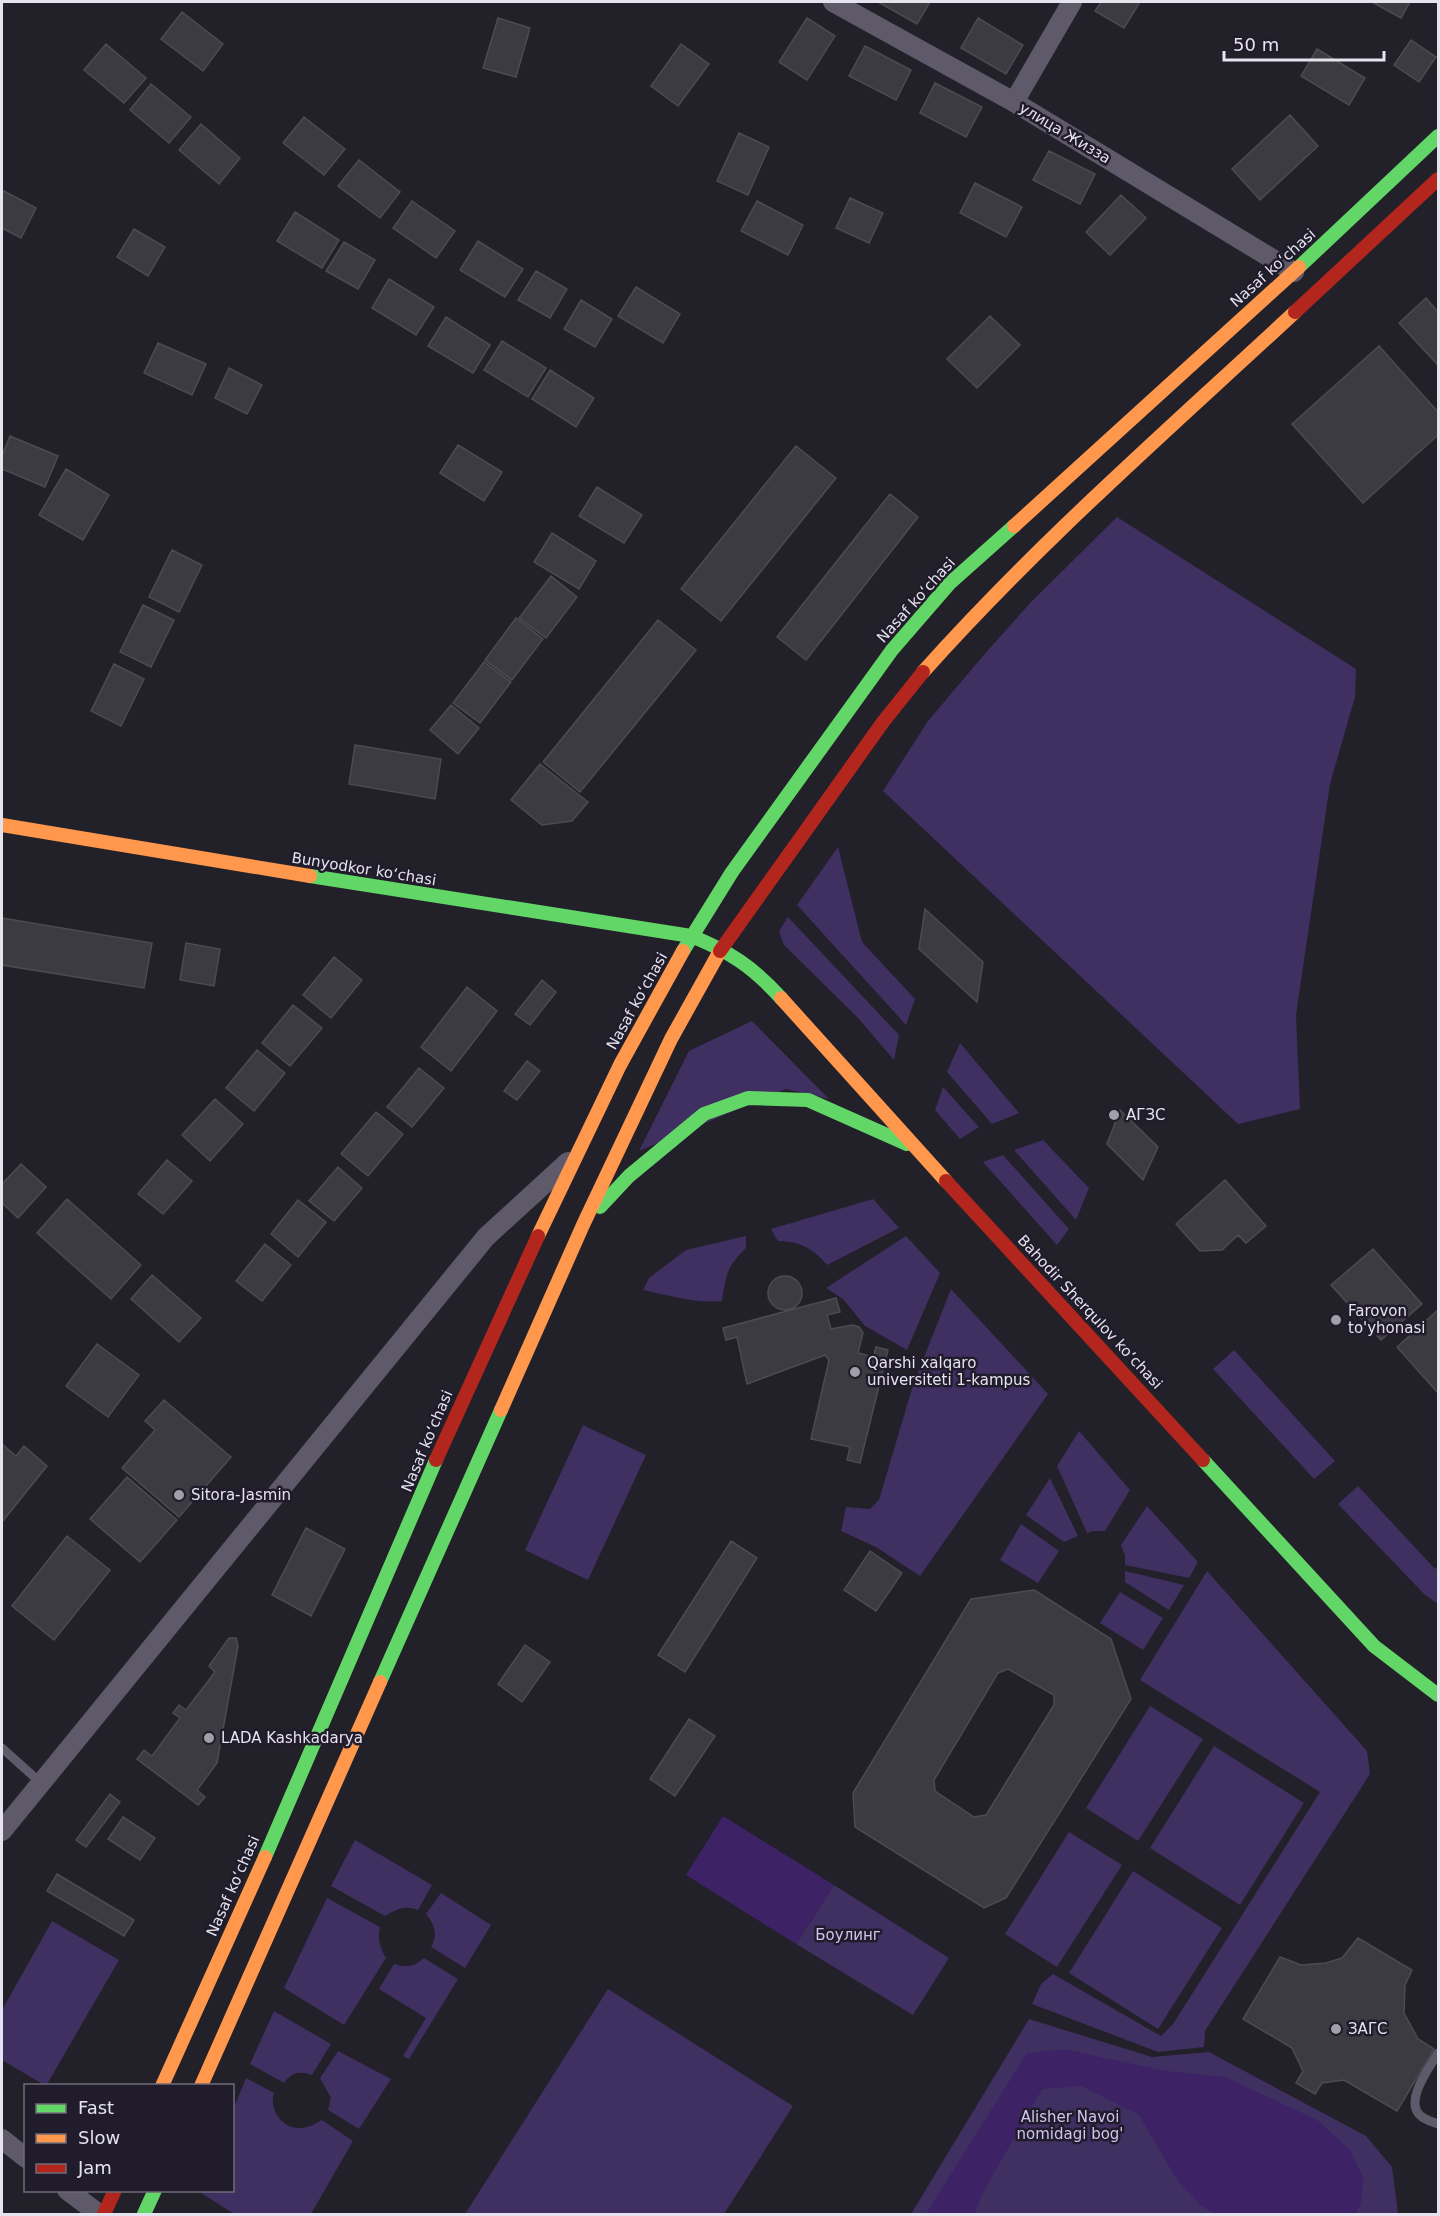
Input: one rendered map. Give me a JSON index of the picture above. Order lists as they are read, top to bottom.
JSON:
{
  "streets": {
    "main road": ["Nasaf ko‘chasi", "Bunyodkor koʻchasi", "Bahodir Sherqulov ko‘chasi"],
    "street": ["улица Жизза"]
  },
  "crossings": [
    ["улица Жизза", "Nasaf ko‘chasi"],
    ["Nasaf ko‘chasi", "Bunyodkor koʻchasi"],
    ["Bunyodkor koʻchasi", "Bahodir Sherqulov ko‘chasi"]
  ],
  "parks": ["Боулинг", "Alisher Navoi nomidagi bog'"],
  "places": [
    "АГЗС",
    "Farovon to'yhonasi",
    "Qarshi xalqaro universiteti 1-kampus",
    "Sitora-Jasmin",
    "LADA Kashkadarya",
    "ЗАГС"
  ],
  "legend": ["Fast", "Slow", "Jam"],
  "scale_bar": "50 m"
}
